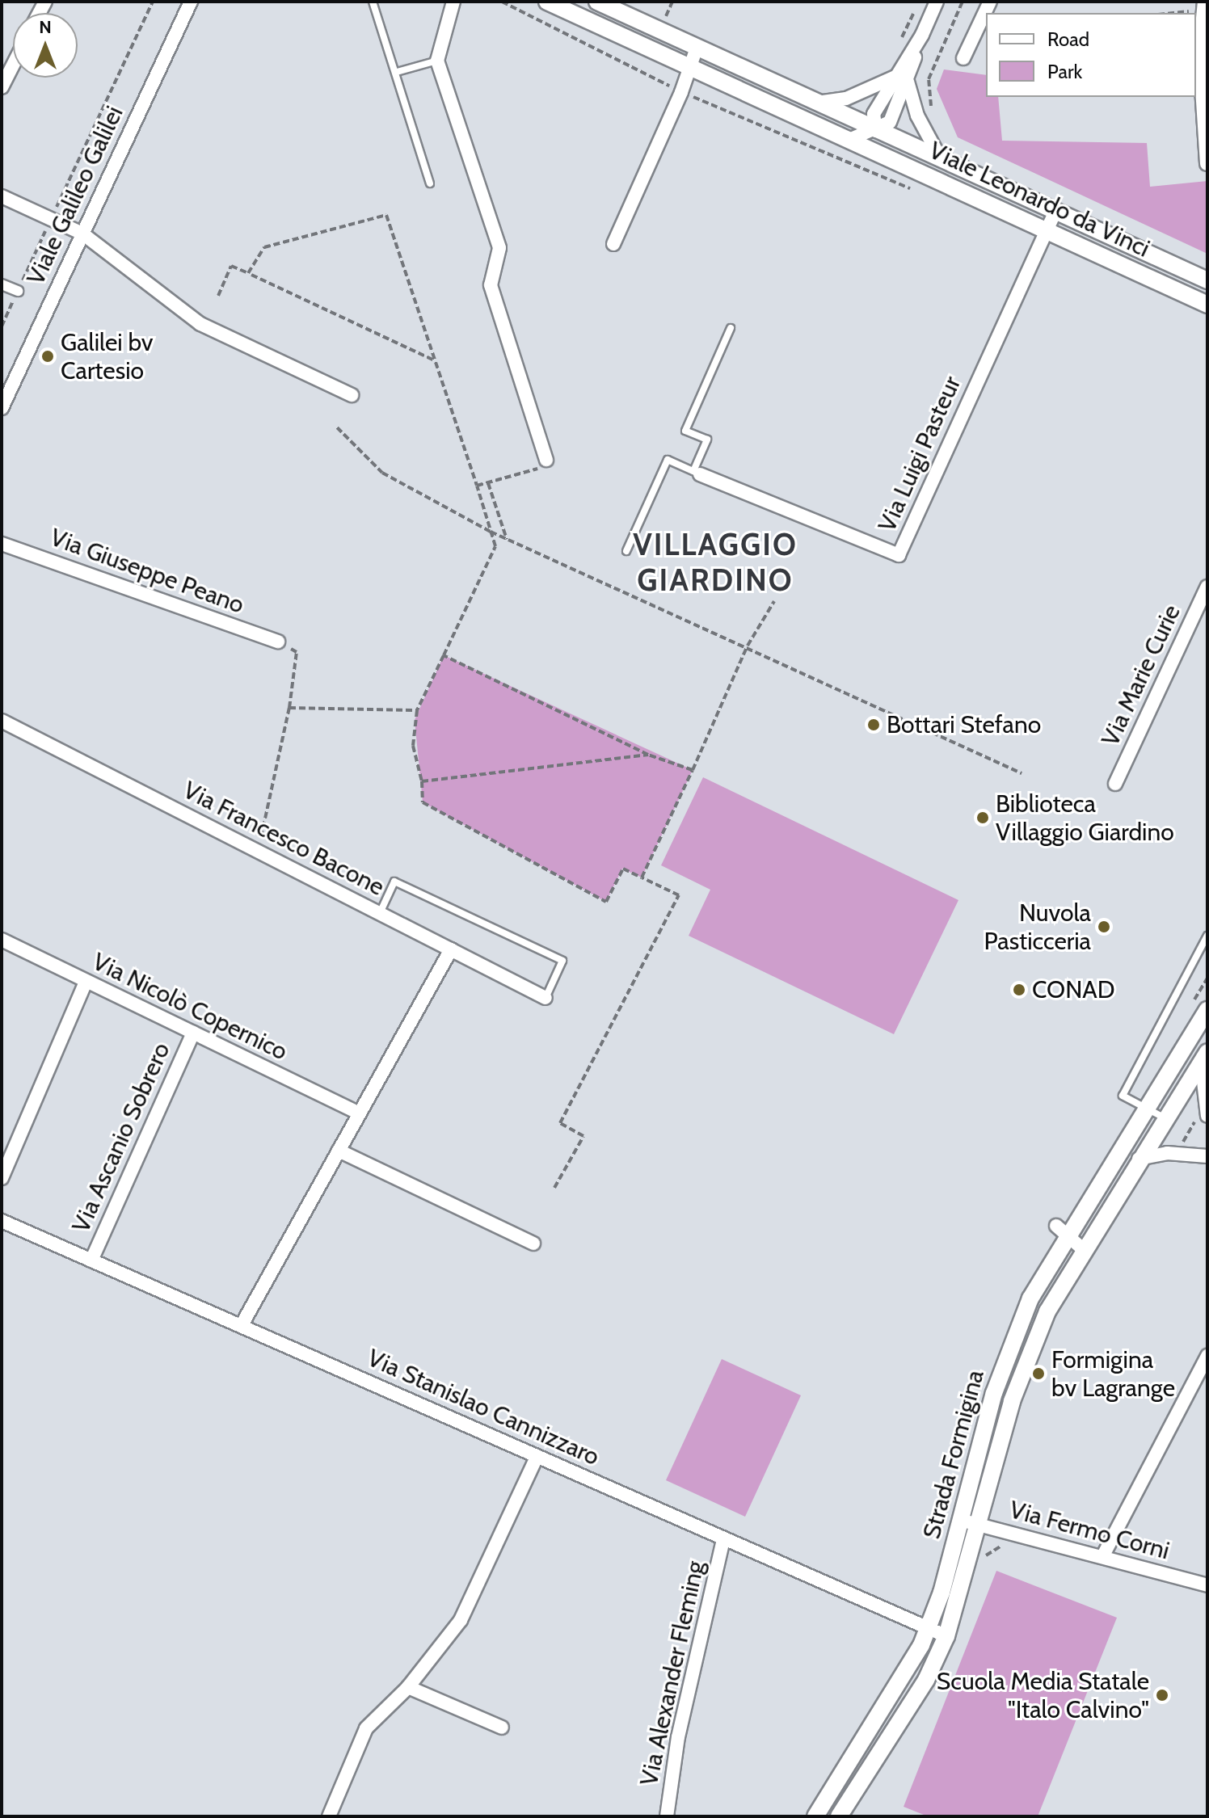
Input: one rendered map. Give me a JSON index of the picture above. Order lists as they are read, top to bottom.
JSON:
{
  "streets": {
    "street": [
      "Viale Galileo Galilei",
      "Viale Leonardo da Vinci",
      "Via Luigi Pasteur",
      "Via Giuseppe Peano",
      "Via Marie Curie",
      "Via Francesco Bacone",
      "Via Nicolò Copernico",
      "Via Ascanio Sobrero",
      "Via Stanislao Cannizzaro",
      "Strada Formigina",
      "Via Fermo Corni",
      "Via Alexander Fleming"
    ]
  },
  "crossings": [
    ["Viale Leonardo da Vinci", "Via Luigi Pasteur"],
    ["Via Nicolò Copernico", "Via Ascanio Sobrero"],
    ["Via Ascanio Sobrero", "Via Stanislao Cannizzaro"],
    ["Via Stanislao Cannizzaro", "Strada Formigina"],
    ["Via Stanislao Cannizzaro", "Via Alexander Fleming"],
    ["Strada Formigina", "Via Fermo Corni"]
  ],
  "districts": ["VILLAGGIO GIARDINO"],
  "places": [
    "Galilei bv Cartesio",
    "Bottari Stefano",
    "Biblioteca Villaggio Giardino",
    "Nuvola Pasticceria",
    "CONAD",
    "Formigina bv Lagrange",
    "Scuola Media Statale \"Italo Calvino\""
  ],
  "legend": ["Road", "Park"],
  "north": "top"
}
